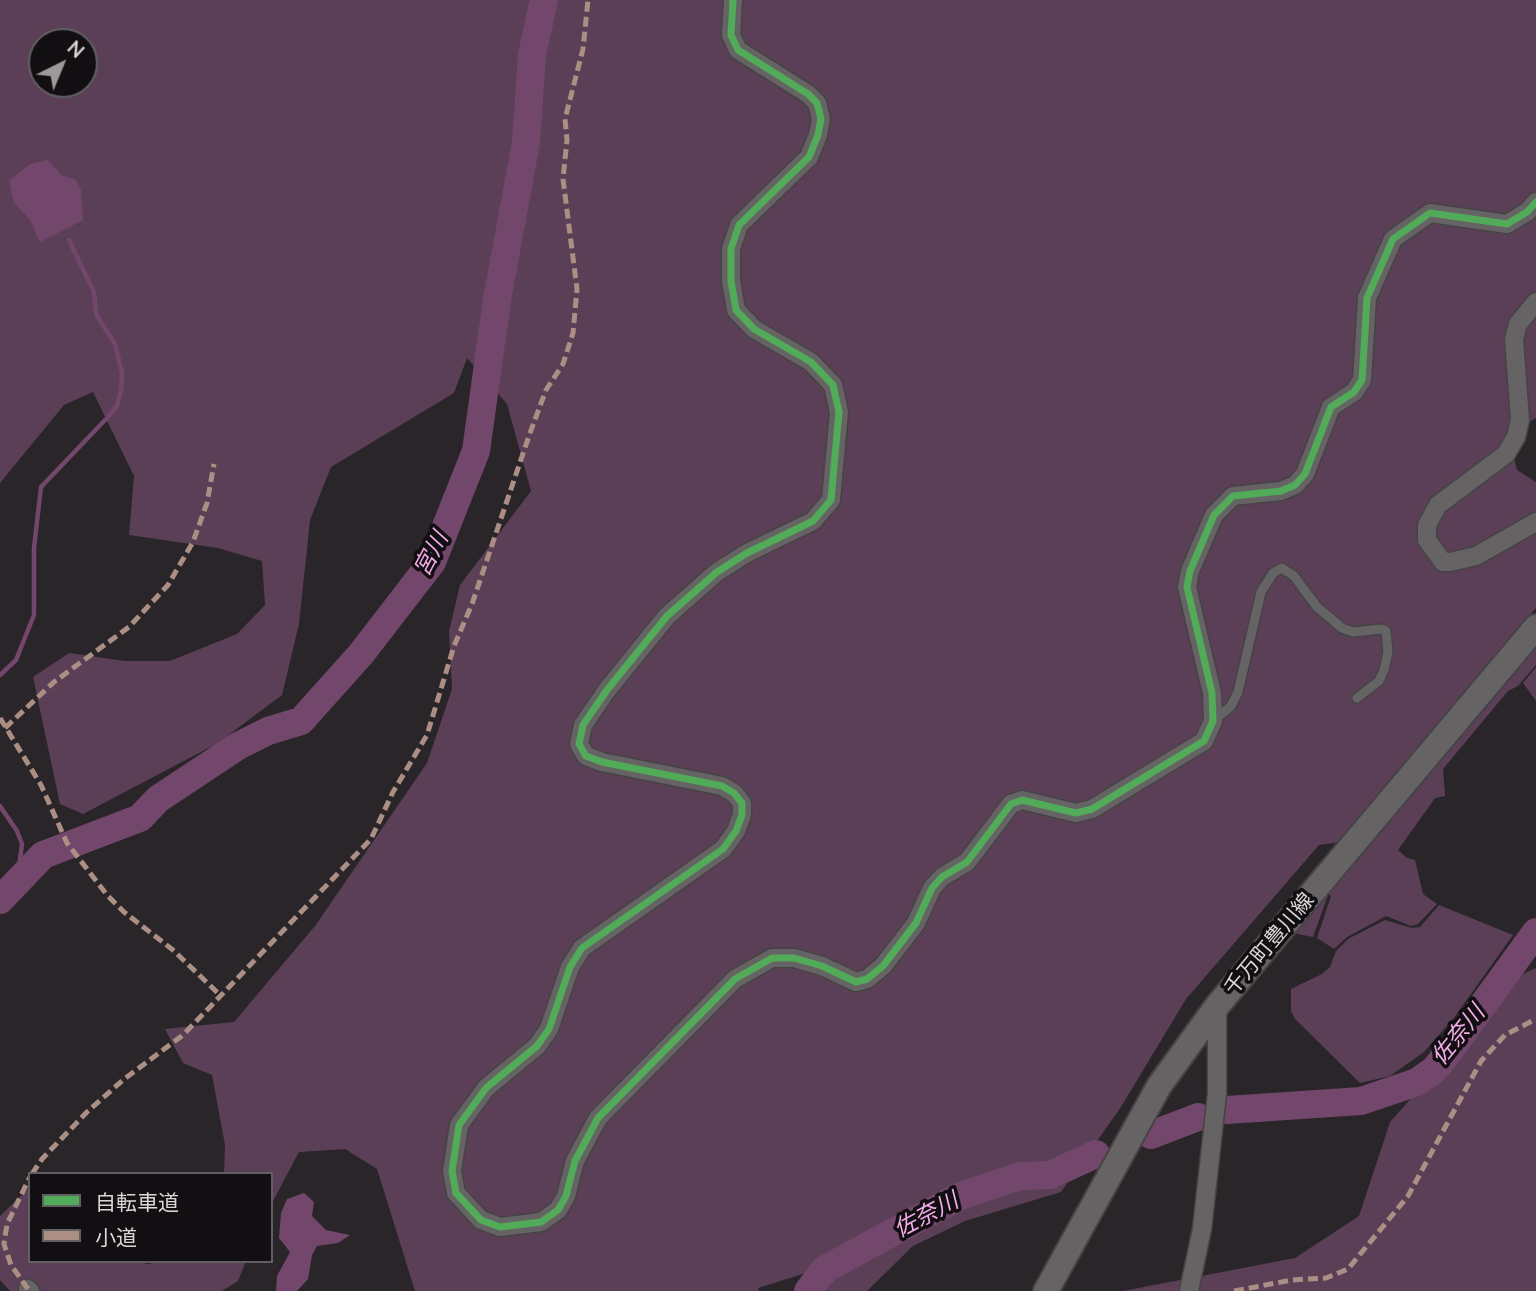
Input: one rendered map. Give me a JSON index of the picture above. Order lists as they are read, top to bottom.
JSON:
{
  "streets": {
    "main road": ["千万町豊川線"]
  },
  "water": ["宮川", "佐奈川"],
  "legend": ["自転車道", "小道"],
  "north": "top right"
}
